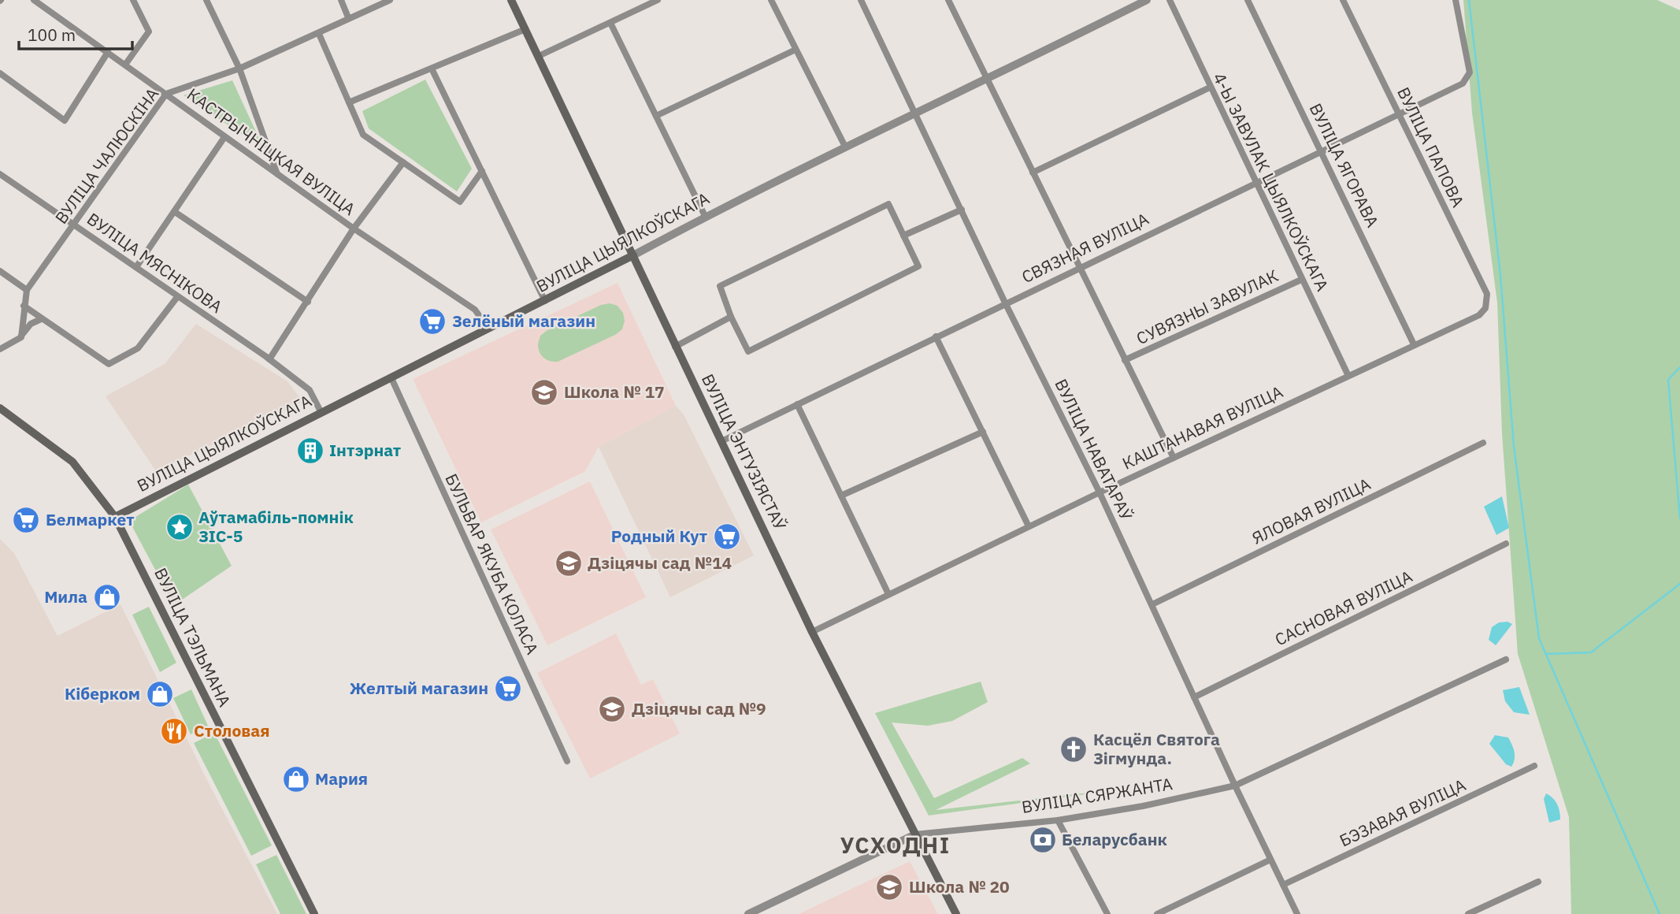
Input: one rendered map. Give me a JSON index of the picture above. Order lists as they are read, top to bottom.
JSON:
{
  "streets": {
    "main road": ["ВУЛІЦА ЦЫЯЛКОЎСКАГА", "ВУЛІЦА ЭНТУЗІЯСТАЎ", "ВУЛІЦА ТЭЛЬМАНА"],
    "street": [
      "ВУЛІЦА ПАПОВА",
      "КАСТРЫЧНІЦКАЯ ВУЛІЦА",
      "ВУЛІЦА ЧАЛЮСКІНА",
      "ВУЛІЦА ЯГОРАВА",
      "4-Ы ЗАВУЛАК ЦЫЯЛКОЎСКАГА",
      "СВЯЗНАЯ ВУЛІЦА",
      "ВУЛІЦА МЯСНІКОВА",
      "СУВЯЗНЫ ЗАВУЛАК",
      "КАШТАНАВАЯ ВУЛІЦА",
      "ВУЛІЦА НАВАТАРАЎ",
      "ЯЛОВАЯ ВУЛІЦА",
      "БУЛЬВАР ЯКУБА КОЛАСА",
      "САСНОВАЯ ВУЛІЦА",
      "ВУЛІЦА СЯРЖАНТА",
      "БЭЗАВАЯ ВУЛІЦА"
    ]
  },
  "crossings": [
    ["ВУЛІЦА ПАПОВА", "СВЯЗНАЯ ВУЛІЦА"],
    ["ВУЛІЦА ПАПОВА", "КАШТАНАВАЯ ВУЛІЦА"],
    ["КАСТРЫЧНІЦКАЯ ВУЛІЦА", "ВУЛІЦА ЧАЛЮСКІНА"],
    ["КАСТРЫЧНІЦКАЯ ВУЛІЦА", "ВУЛІЦА ЦЫЯЛКОЎСКАГА"],
    ["ВУЛІЦА ЧАЛЮСКІНА", "ВУЛІЦА МЯСНІКОВА"],
    ["ВУЛІЦА ЯГОРАВА", "СВЯЗНАЯ ВУЛІЦА"],
    ["ВУЛІЦА ЯГОРАВА", "КАШТАНАВАЯ ВУЛІЦА"],
    ["4-Ы ЗАВУЛАК ЦЫЯЛКОЎСКАГА", "СВЯЗНАЯ ВУЛІЦА"],
    ["4-Ы ЗАВУЛАК ЦЫЯЛКОЎСКАГА", "СУВЯЗНЫ ЗАВУЛАК"],
    ["4-Ы ЗАВУЛАК ЦЫЯЛКОЎСКАГА", "КАШТАНАВАЯ ВУЛІЦА"],
    ["ВУЛІЦА ЦЫЯЛКОЎСКАГА", "ВУЛІЦА МЯСНІКОВА"],
    ["ВУЛІЦА ЦЫЯЛКОЎСКАГА", "ВУЛІЦА НАВАТАРАЎ"],
    ["ВУЛІЦА ЦЫЯЛКОЎСКАГА", "ВУЛІЦА ЭНТУЗІЯСТАЎ"],
    ["ВУЛІЦА ЦЫЯЛКОЎСКАГА", "БУЛЬВАР ЯКУБА КОЛАСА"],
    ["ВУЛІЦА ЦЫЯЛКОЎСКАГА", "ВУЛІЦА ТЭЛЬМАНА"],
    ["СВЯЗНАЯ ВУЛІЦА", "ВУЛІЦА НАВАТАРАЎ"],
    ["СВЯЗНАЯ ВУЛІЦА", "ВУЛІЦА ЭНТУЗІЯСТАЎ"],
    ["КАШТАНАВАЯ ВУЛІЦА", "ВУЛІЦА НАВАТАРАЎ"],
    ["КАШТАНАВАЯ ВУЛІЦА", "ВУЛІЦА ЭНТУЗІЯСТАЎ"],
    ["ВУЛІЦА НАВАТАРАЎ", "ЯЛОВАЯ ВУЛІЦА"],
    ["ВУЛІЦА НАВАТАРАЎ", "САСНОВАЯ ВУЛІЦА"],
    ["ВУЛІЦА НАВАТАРАЎ", "ВУЛІЦА СЯРЖАНТА"],
    ["ВУЛІЦА НАВАТАРАЎ", "БЭЗАВАЯ ВУЛІЦА"],
    ["ВУЛІЦА ЭНТУЗІЯСТАЎ", "ВУЛІЦА СЯРЖАНТА"]
  ],
  "districts": ["УСХОДНІ"],
  "places": {
    "supermarket": [
      "Зелёный магазин",
      "Белмаркет",
      "Родный Кут",
      "Желтый магазин"
    ],
    "school or university": [
      "Школа № 17",
      "Дзіцячы сад №14",
      "Дзіцячы сад №9",
      "Школа № 20"
    ],
    "building": ["Інтэрнат"],
    "place": ["Аўтамабіль-помнік ЗІС-5"],
    "shop": ["Мила", "Кіберком", "Мария"],
    "restaurant": ["Столовая"],
    "church": ["Касцёл Святога Зігмунда."],
    "bank": ["Беларусбанк"]
  },
  "scale_bar": "100 m"
}
